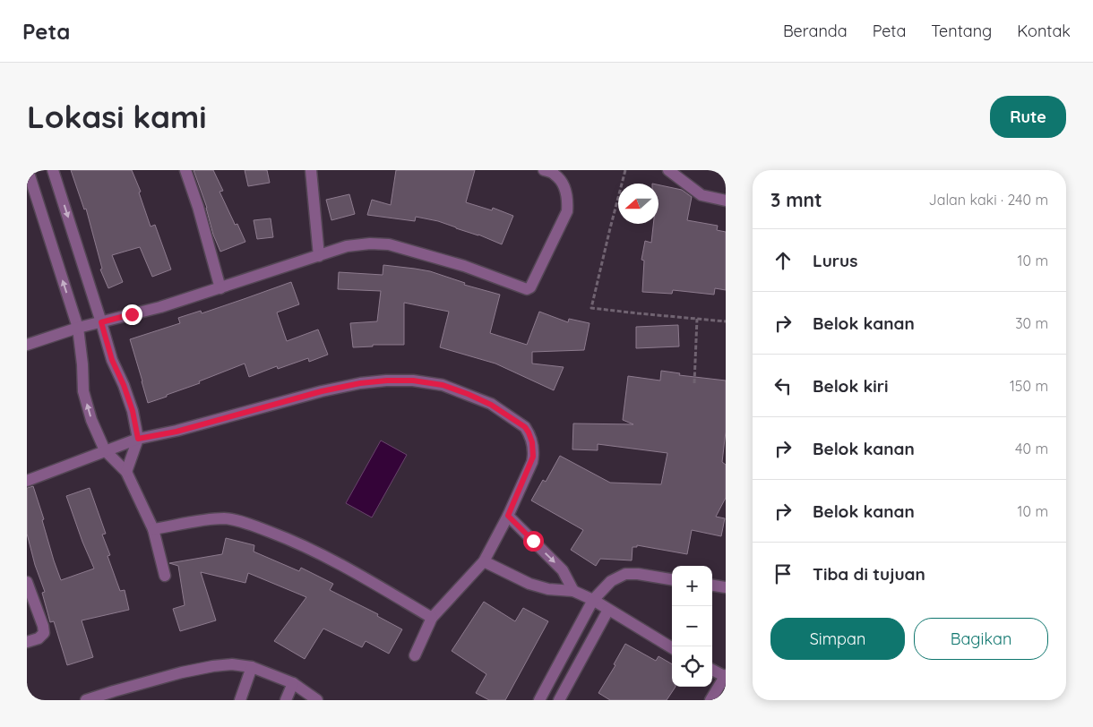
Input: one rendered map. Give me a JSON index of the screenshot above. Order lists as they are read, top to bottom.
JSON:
{
  "north": "left",
  "page": {
    "header": "Peta",
    "nav": [
      "Beranda",
      "Peta",
      "Tentang",
      "Kontak"
    ],
    "buttons": [
      "Rute",
      ["Simpan", "Bagikan"]
    ],
    "title": "Lokasi kami",
    "heading": ["3 mnt", "Jalan kaki · 240 m"],
    "list": [
      ["Lurus", "10 m"],
      ["Belok kanan", "30 m"],
      ["Belok kiri", "150 m"],
      ["Belok kanan", "40 m"],
      ["Belok kanan", "10 m"],
      "Tiba di tujuan"
    ],
    "map_buttons": ["+", "−"]
  }
}
